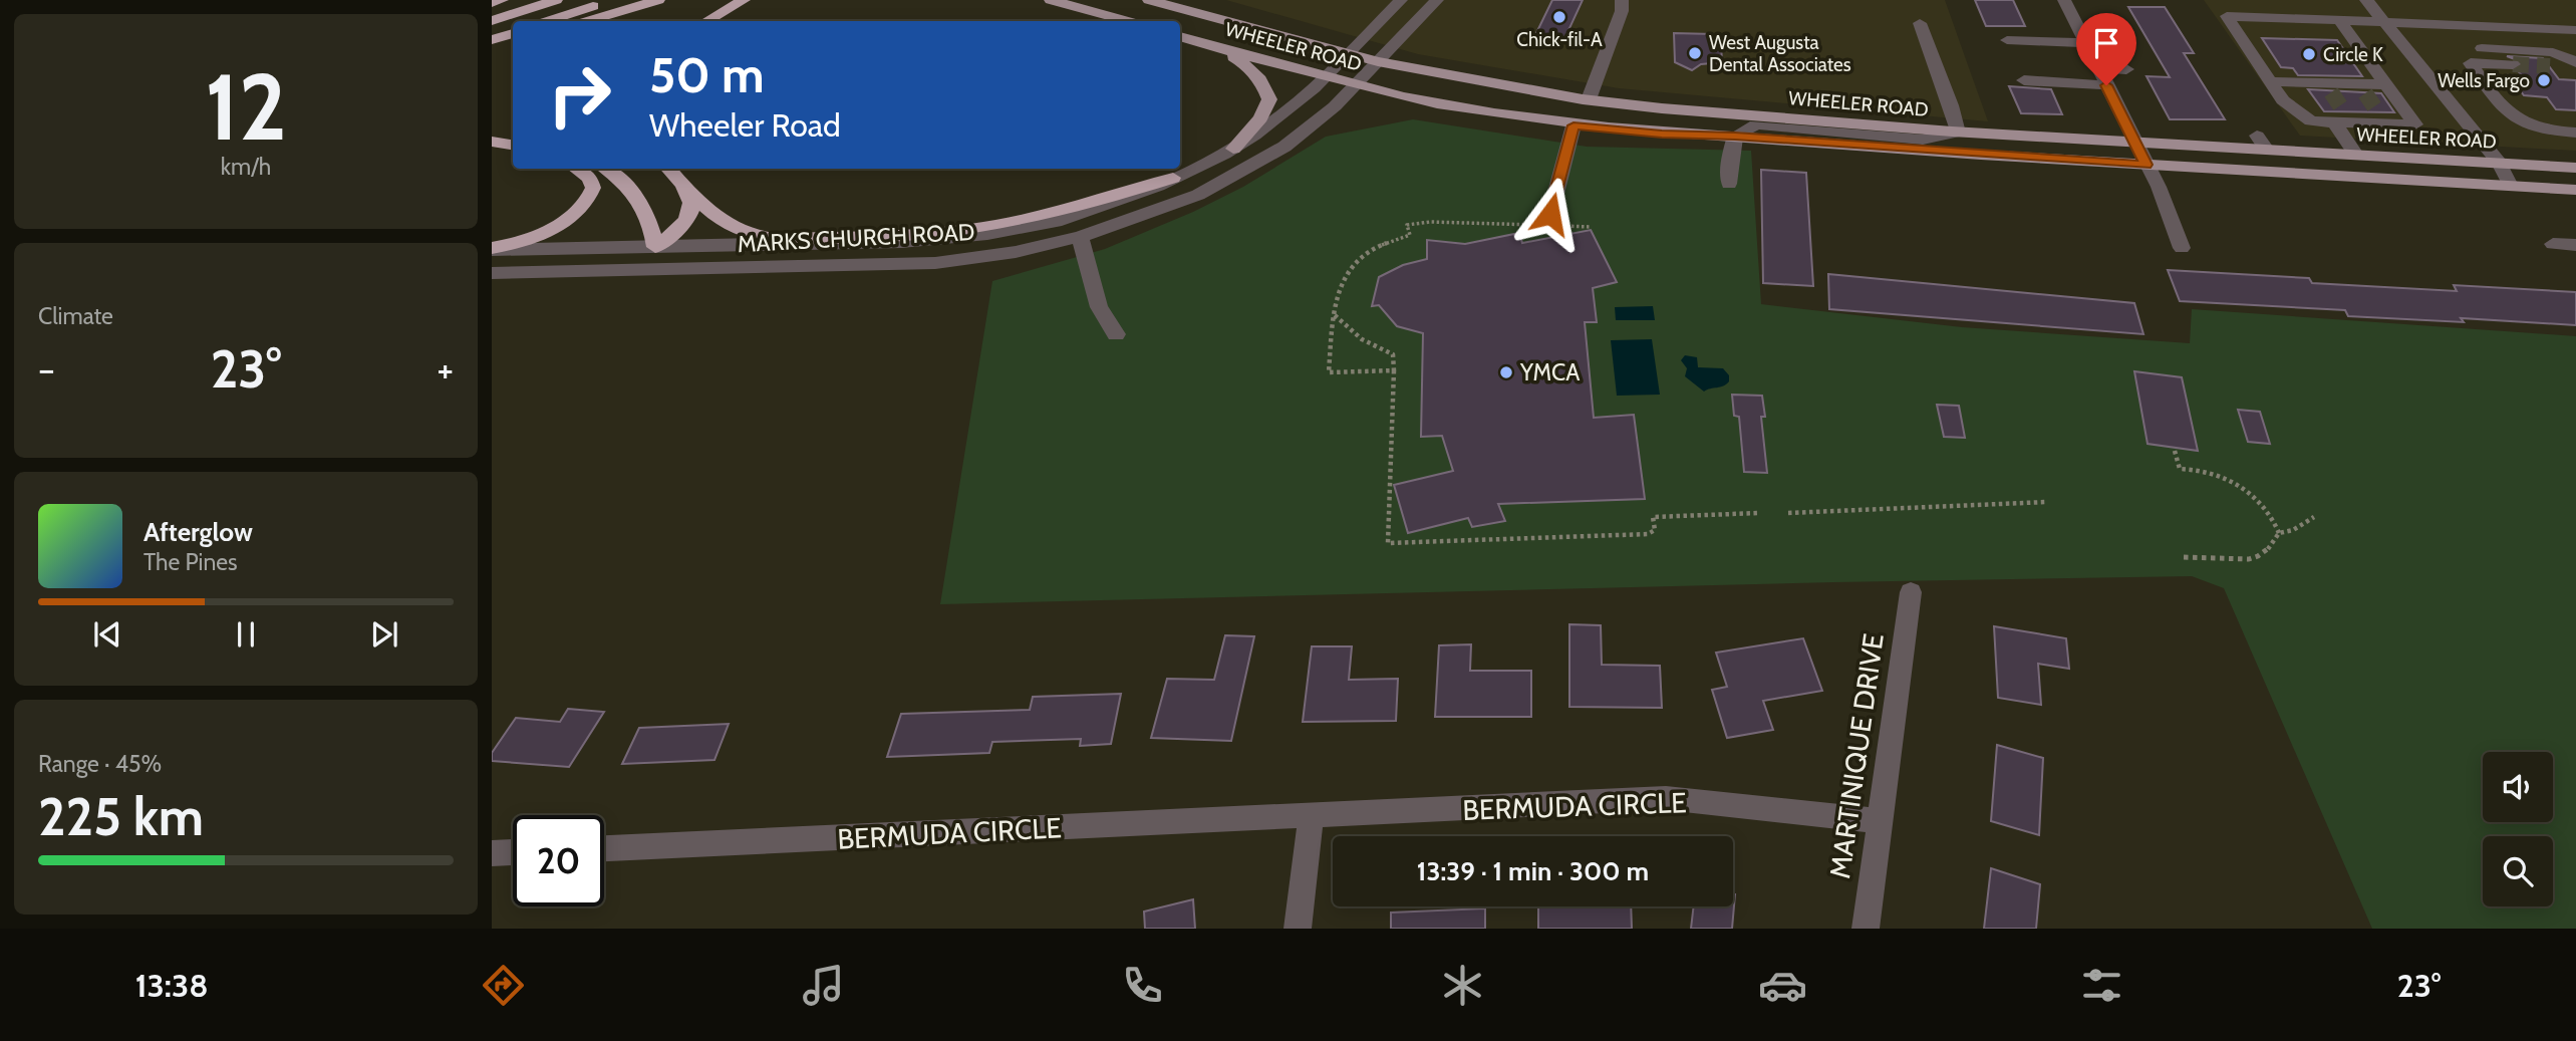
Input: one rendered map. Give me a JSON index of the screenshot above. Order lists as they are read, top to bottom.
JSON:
{
  "streets": {
    "main road": ["WHEELER ROAD"],
    "street": ["MARKS CHURCH ROAD", "MARTINIQUE DRIVE", "BERMUDA CIRCLE"]
  },
  "crossings": [
    ["WHEELER ROAD", "MARKS CHURCH ROAD"],
    ["MARTINIQUE DRIVE", "BERMUDA CIRCLE"]
  ],
  "places": [
    "Chick-fil-A",
    "West Augusta Dental Associates",
    "Circle K",
    "Wells Fargo",
    "YMCA"
  ],
  "page": {
    "tile": [
      ["12", "km/h"],
      "Climate",
      ["Range · 45%", "225 km"]
    ],
    "turn": ["50 m", "Wheeler Road"],
    "heat": ["−", "23°", "+"],
    "song": ["Afterglow", "The Pines"],
    "limit": "20",
    "trip": "13:39 · 1 min · 300 m",
    "tabs": ["13:38", "23°"]
  }
}
